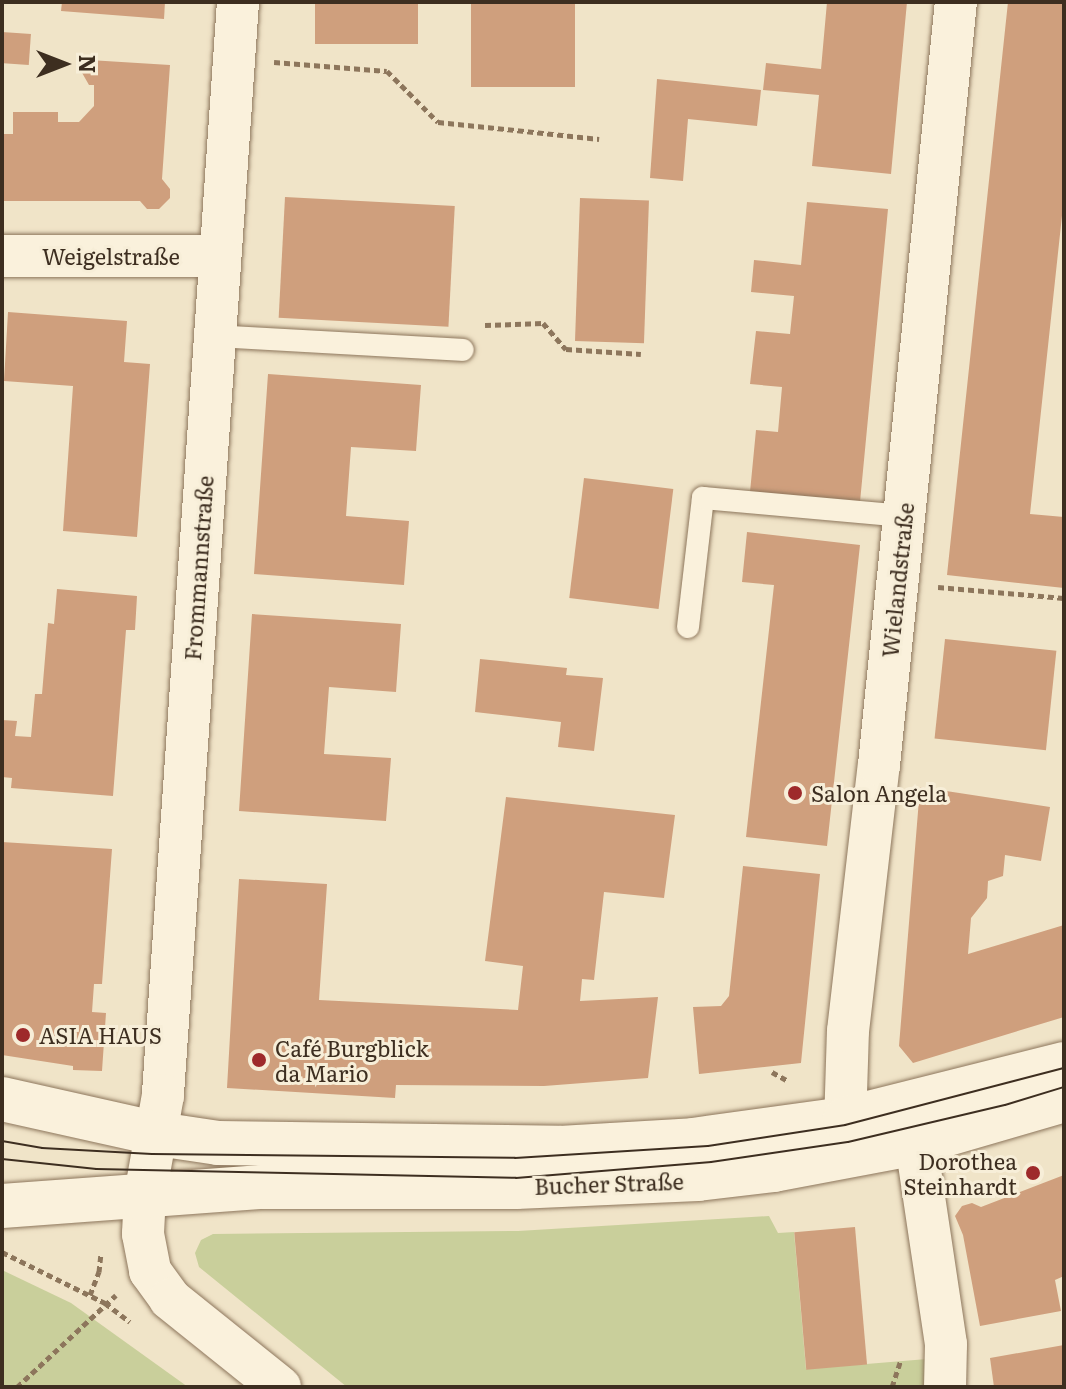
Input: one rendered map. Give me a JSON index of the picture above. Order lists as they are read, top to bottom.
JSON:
{
  "streets": {
    "main road": ["Bucher Straße"],
    "street": ["Weigelstraße", "Frommannstraße", "Wielandstraße"]
  },
  "crossings": [
    ["Weigelstraße", "Frommannstraße"],
    ["Frommannstraße", "Bucher Straße"],
    ["Wielandstraße", "Bucher Straße"]
  ],
  "places": [
    "Salon Angela",
    "ASIA HAUS",
    "Café Burgblick da Mario",
    "Dorothea Steinhardt"
  ],
  "north": "right"
}
